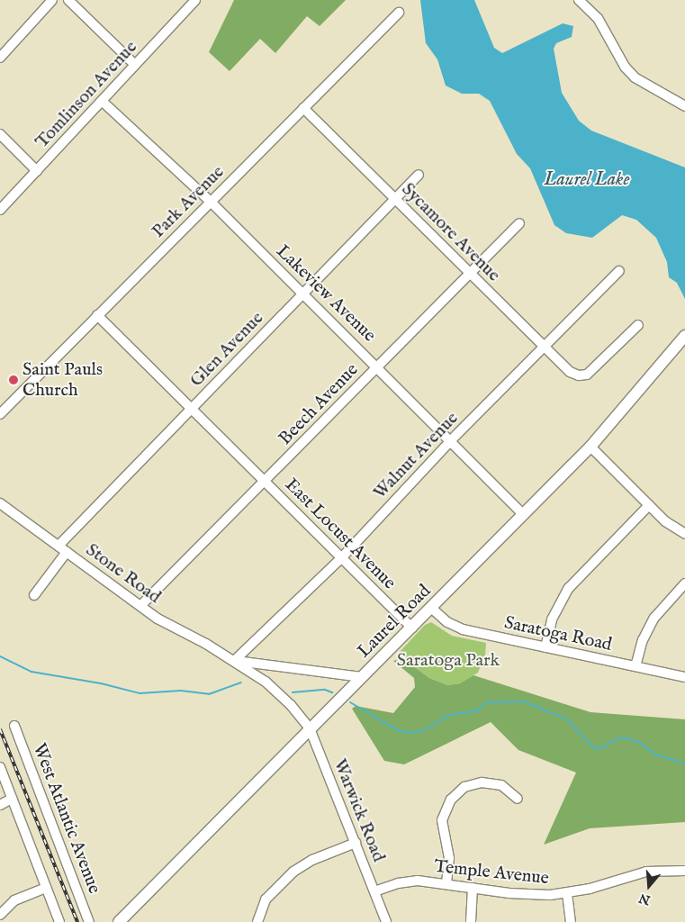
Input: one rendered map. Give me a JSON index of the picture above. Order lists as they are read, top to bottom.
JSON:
{
  "streets": {
    "main road": ["Laurel Road"],
    "street": [
      "Tomlinson Avenue",
      "Park Avenue",
      "Sycamore Avenue",
      "Lakeview Avenue",
      "Glen Avenue",
      "Beech Avenue",
      "Walnut Avenue",
      "East Locust Avenue",
      "Stone Road",
      "Saratoga Road",
      "Warwick Road",
      "West Atlantic Avenue",
      "Temple Avenue"
    ]
  },
  "crossings": [
    ["Tomlinson Avenue", "Lakeview Avenue"],
    ["Park Avenue", "Sycamore Avenue"],
    ["Park Avenue", "Lakeview Avenue"],
    ["Park Avenue", "East Locust Avenue"],
    ["Sycamore Avenue", "Glen Avenue"],
    ["Sycamore Avenue", "Beech Avenue"],
    ["Sycamore Avenue", "Walnut Avenue"],
    ["Lakeview Avenue", "Glen Avenue"],
    ["Lakeview Avenue", "Beech Avenue"],
    ["Lakeview Avenue", "Walnut Avenue"],
    ["Lakeview Avenue", "Laurel Road"],
    ["Glen Avenue", "East Locust Avenue"],
    ["Glen Avenue", "Stone Road"],
    ["Beech Avenue", "East Locust Avenue"],
    ["Beech Avenue", "Stone Road"],
    ["Walnut Avenue", "East Locust Avenue"],
    ["Walnut Avenue", "Stone Road"],
    ["East Locust Avenue", "Laurel Road"],
    ["Stone Road", "Laurel Road"],
    ["Stone Road", "Warwick Road"],
    ["Laurel Road", "Saratoga Road"],
    ["Laurel Road", "Warwick Road"],
    ["Warwick Road", "Temple Avenue"]
  ],
  "water": ["Laurel Lake"],
  "parks": ["Saratoga Park"],
  "places": ["Saint Pauls Church"],
  "north": "bottom"
}
